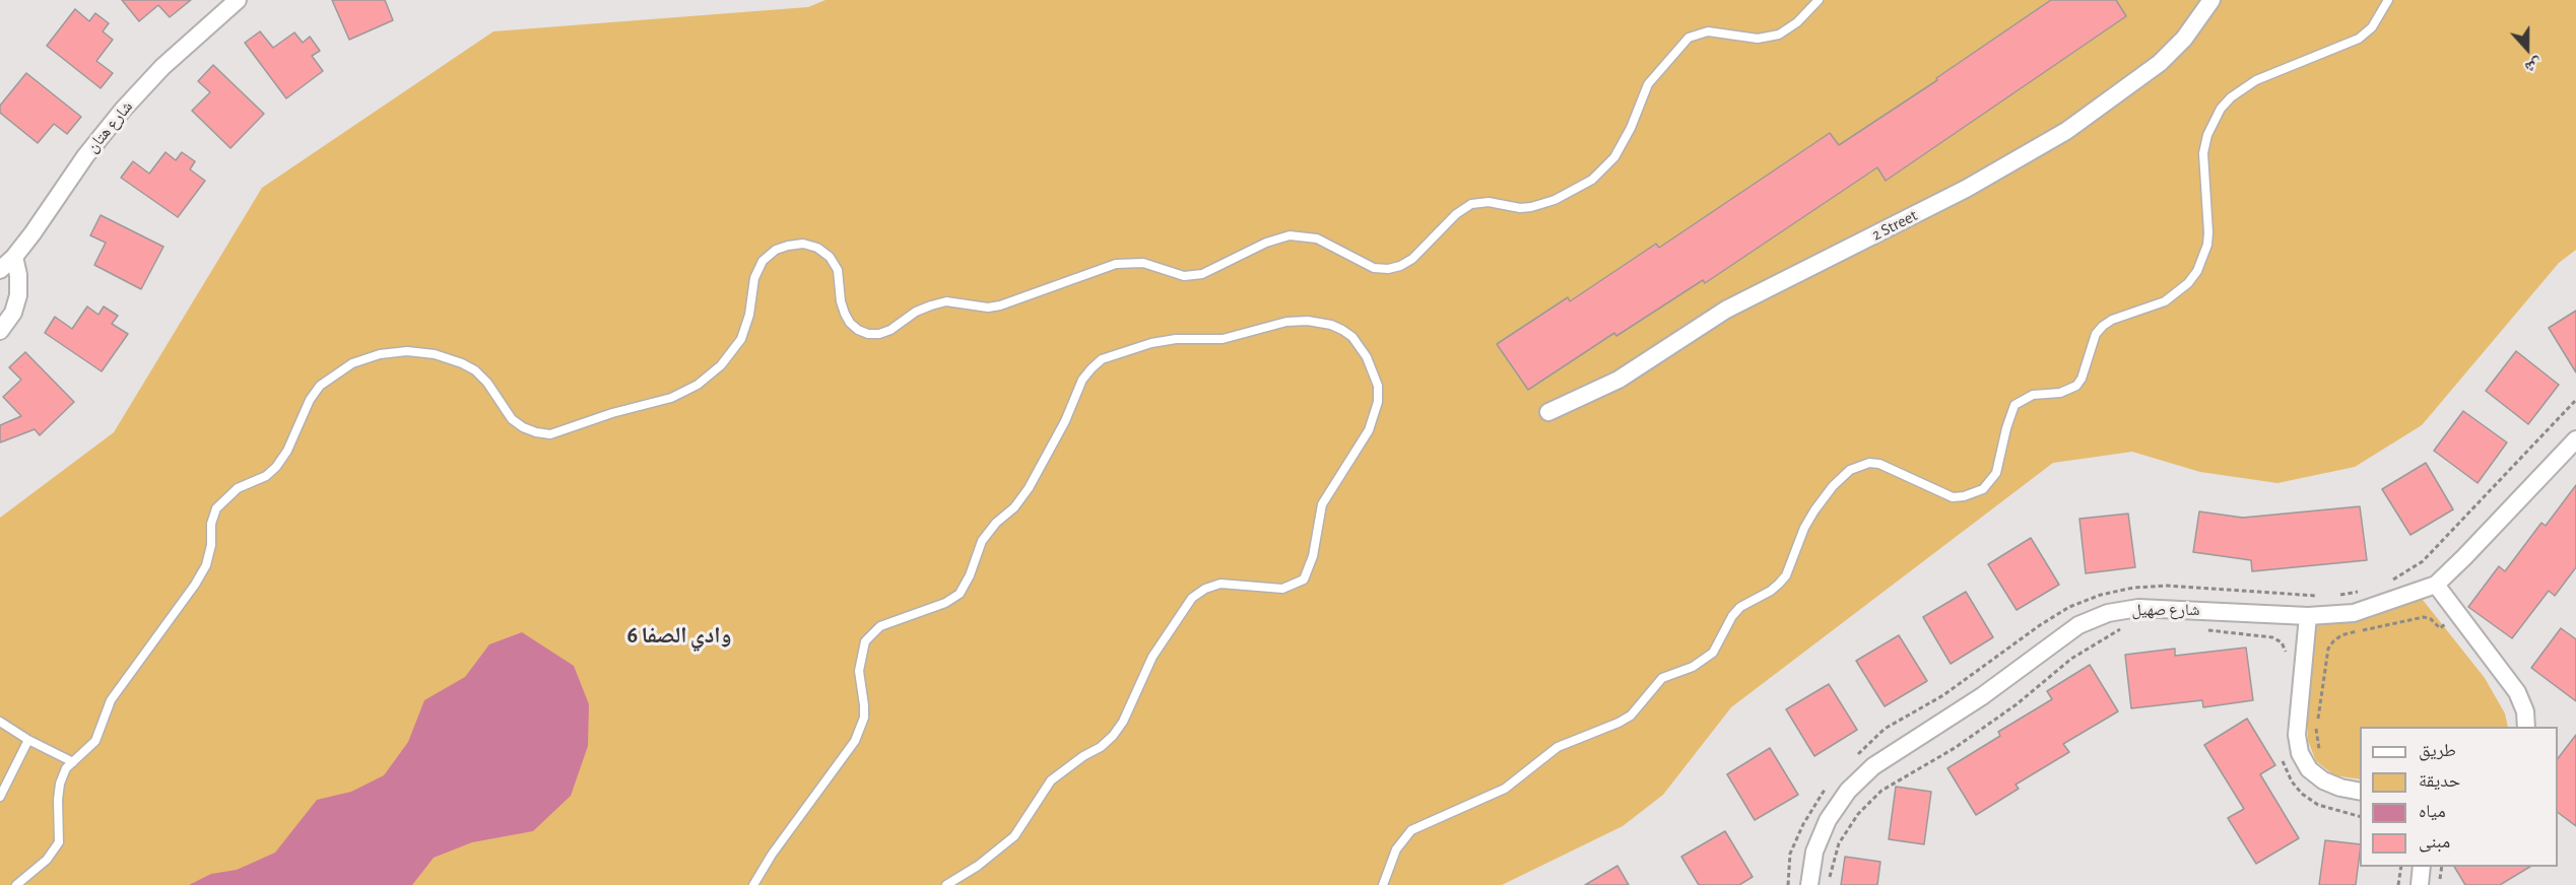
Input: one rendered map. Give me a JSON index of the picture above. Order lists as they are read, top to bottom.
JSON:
{
  "streets": {
    "street": ["شارع هتان", "2 Street", "شارع صهيل"]
  },
  "districts": ["وادي الصفا 6"],
  "legend": [
    "طريق",
    "حديقة",
    "مياه",
    "مبنى"
  ],
  "north": "bottom"
}
